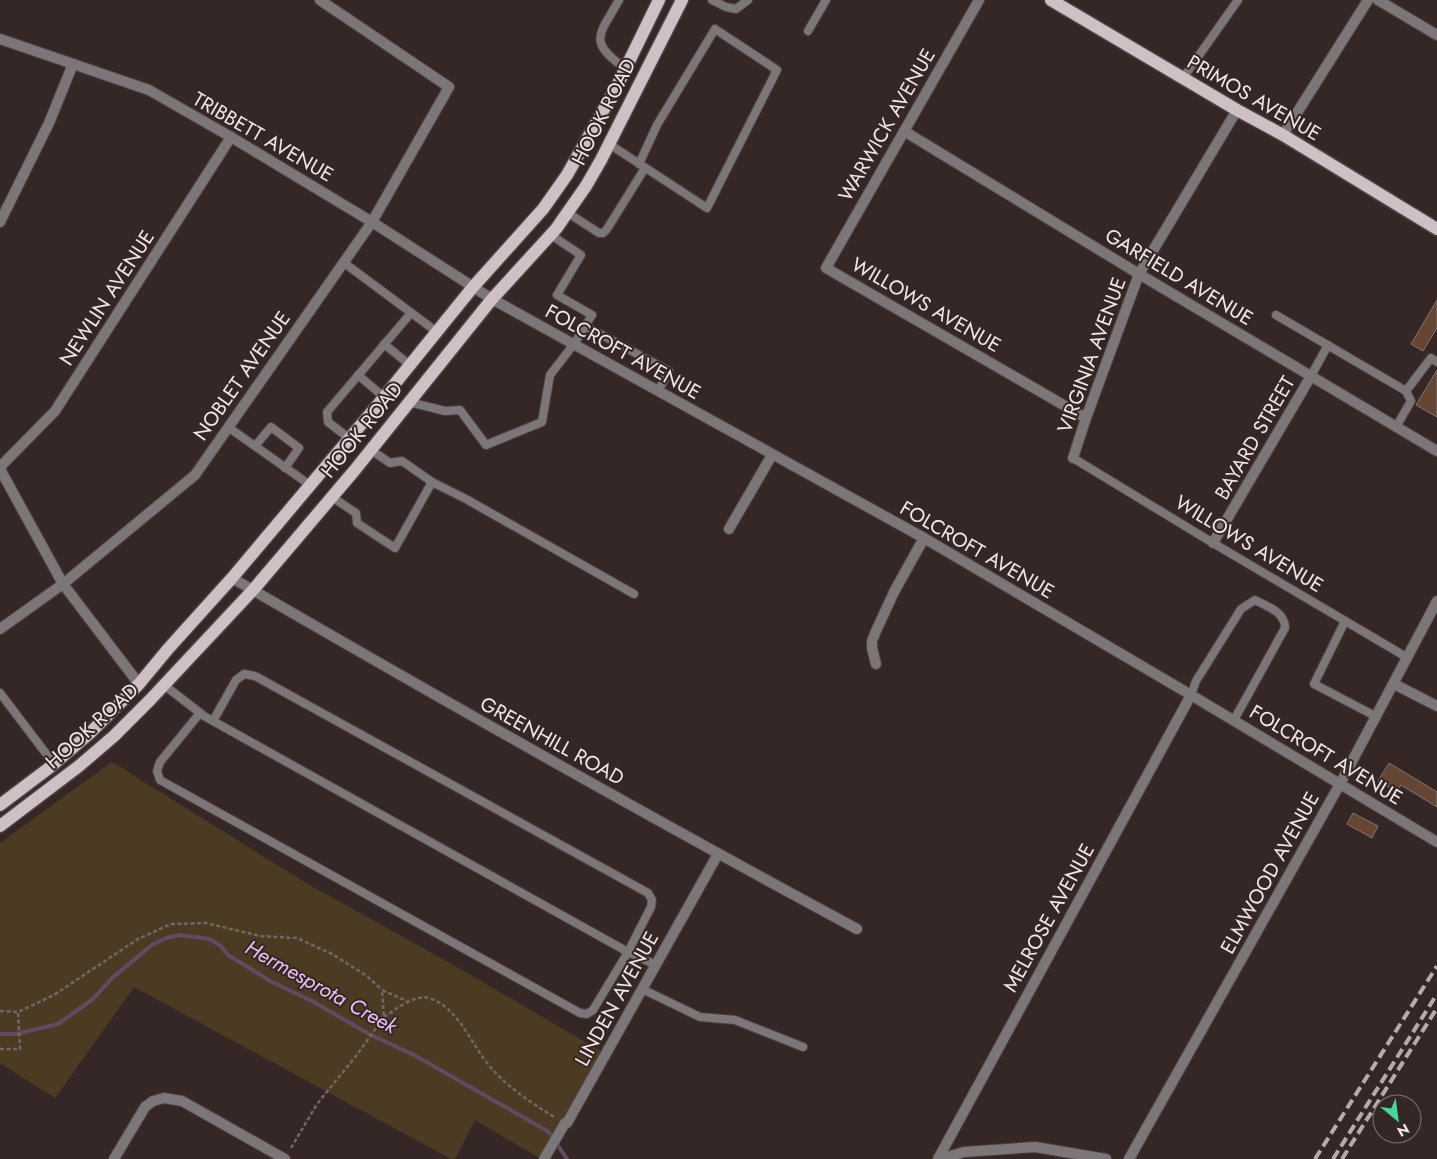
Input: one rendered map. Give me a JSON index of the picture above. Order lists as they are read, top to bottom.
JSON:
{
  "streets": {
    "main road": ["PRIMOS AVENUE", "HOOK ROAD"],
    "street": [
      "WARWICK AVENUE",
      "TRIBBETT AVENUE",
      "GARFIELD AVENUE",
      "NEWLIN AVENUE",
      "WILLOWS AVENUE",
      "FOLCROFT AVENUE",
      "VIRGINIA AVENUE",
      "NOBLET AVENUE",
      "BAYARD STREET",
      "GREENHILL ROAD",
      "ELMWOOD AVENUE",
      "MELROSE AVENUE",
      "LINDEN AVENUE"
    ]
  },
  "crossings": [
    ["PRIMOS AVENUE", "VIRGINIA AVENUE"],
    ["HOOK ROAD", "TRIBBETT AVENUE"],
    ["HOOK ROAD", "FOLCROFT AVENUE"],
    ["HOOK ROAD", "GREENHILL ROAD"],
    ["WARWICK AVENUE", "GARFIELD AVENUE"],
    ["WARWICK AVENUE", "WILLOWS AVENUE"],
    ["TRIBBETT AVENUE", "NEWLIN AVENUE"],
    ["TRIBBETT AVENUE", "FOLCROFT AVENUE"],
    ["TRIBBETT AVENUE", "NOBLET AVENUE"],
    ["GARFIELD AVENUE", "VIRGINIA AVENUE"],
    ["GARFIELD AVENUE", "BAYARD STREET"],
    ["WILLOWS AVENUE", "VIRGINIA AVENUE"],
    ["WILLOWS AVENUE", "BAYARD STREET"],
    ["WILLOWS AVENUE", "ELMWOOD AVENUE"],
    ["FOLCROFT AVENUE", "ELMWOOD AVENUE"],
    ["FOLCROFT AVENUE", "MELROSE AVENUE"],
    ["GREENHILL ROAD", "LINDEN AVENUE"]
  ],
  "water": ["Hermesprota Creek"],
  "north": "bottom right"
}
